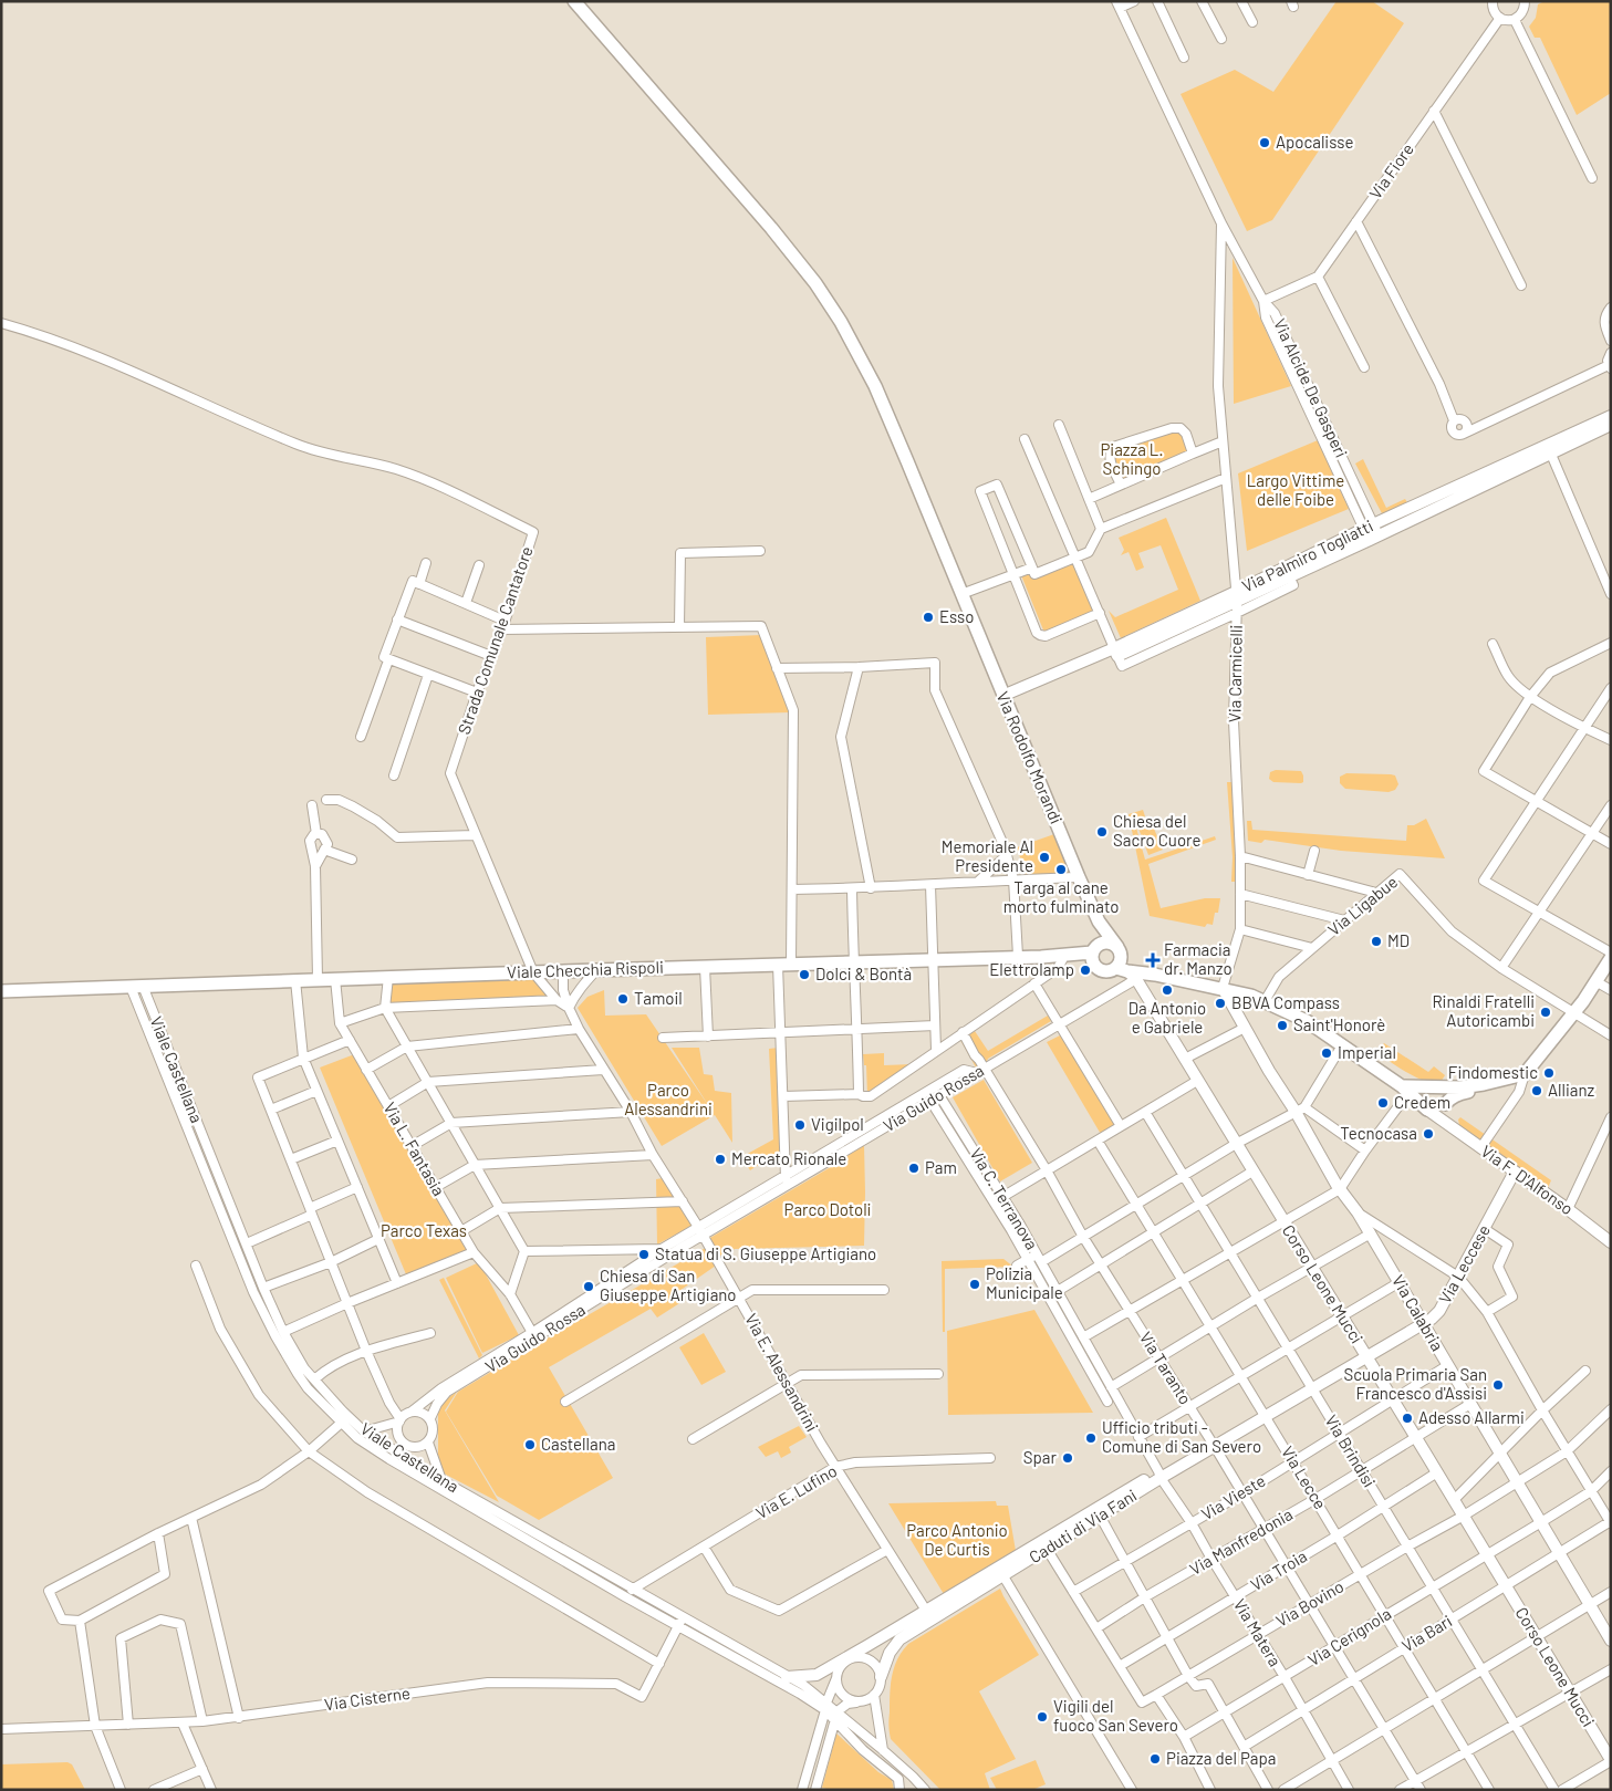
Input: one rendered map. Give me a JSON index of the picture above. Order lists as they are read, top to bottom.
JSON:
{
  "streets": {
    "main road": ["Via Rodolfo Morandi", "Viale Checchia Rispoli"],
    "street": [
      "Via Fiore",
      "Via Alcide De Gasperi",
      "Via Palmiro Togliatti",
      "Strada Comunale Cantatore",
      "Via Carmicelli",
      "Via Ligabue",
      "Viale Castellana",
      "Via Guido Rossa",
      "Via L. Fantasia",
      "Via F. D'Alfonso",
      "Via C. Terranova",
      "Via Leccese",
      "Corso Leone Mucci",
      "Via Calabria",
      "Via Taranto",
      "Via E. Alessandrini",
      "Via Brindisi",
      "Via Lecce",
      "Via E. Lufino",
      "Via Vieste",
      "Caduti di Via Fani",
      "Via Manfredonia",
      "Via Troia",
      "Via Bovino",
      "Via Matera",
      "Via Bari",
      "Via Cerignola",
      "Via Cisterne"
    ]
  },
  "crossings": [
    ["Via Alcide De Gasperi", "Via Palmiro Togliatti"],
    ["Via Alcide De Gasperi", "Via Carmicelli"],
    ["Via Palmiro Togliatti", "Via Carmicelli"],
    ["Via Palmiro Togliatti", "Via Rodolfo Morandi"],
    ["Strada Comunale Cantatore", "Viale Checchia Rispoli"],
    ["Via Carmicelli", "Viale Checchia Rispoli"],
    ["Via Carmicelli", "Via Calabria"],
    ["Via Rodolfo Morandi", "Viale Checchia Rispoli"],
    ["Via Ligabue", "Viale Checchia Rispoli"],
    ["Viale Checchia Rispoli", "Viale Castellana"],
    ["Viale Checchia Rispoli", "Via Guido Rossa"],
    ["Viale Checchia Rispoli", "Via F. D'Alfonso"],
    ["Viale Checchia Rispoli", "Corso Leone Mucci"],
    ["Viale Checchia Rispoli", "Via Calabria"],
    ["Viale Checchia Rispoli", "Via E. Alessandrini"],
    ["Viale Castellana", "Via E. Lufino"],
    ["Viale Castellana", "Via Cisterne"],
    ["Via Guido Rossa", "Via L. Fantasia"],
    ["Via Guido Rossa", "Via C. Terranova"],
    ["Via Guido Rossa", "Corso Leone Mucci"],
    ["Via Guido Rossa", "Via Taranto"],
    ["Via Guido Rossa", "Via E. Alessandrini"],
    ["Via F. D'Alfonso", "Via Leccese"],
    ["Via C. Terranova", "Via Leccese"],
    ["Via C. Terranova", "Caduti di Via Fani"],
    ["Via C. Terranova", "Via Matera"],
    ["Via Leccese", "Corso Leone Mucci"],
    ["Via Leccese", "Via Calabria"],
    ["Via Leccese", "Via Taranto"],
    ["Via Leccese", "Via Brindisi"],
    ["Via Leccese", "Via Lecce"],
    ["Via Leccese", "Caduti di Via Fani"],
    ["Via Leccese", "Via Matera"],
    ["Corso Leone Mucci", "Via Vieste"],
    ["Corso Leone Mucci", "Via Manfredonia"],
    ["Corso Leone Mucci", "Via Troia"],
    ["Corso Leone Mucci", "Via Bovino"],
    ["Corso Leone Mucci", "Via Bari"],
    ["Corso Leone Mucci", "Via Cerignola"],
    ["Via Calabria", "Via Vieste"],
    ["Via Calabria", "Via Manfredonia"],
    ["Via Calabria", "Via Bovino"],
    ["Via Calabria", "Via Bari"],
    ["Via Calabria", "Via Cerignola"],
    ["Via Taranto", "Via Vieste"],
    ["Via Taranto", "Via Manfredonia"],
    ["Via Taranto", "Via Troia"],
    ["Via Taranto", "Via Bovino"],
    ["Via Taranto", "Via Bari"],
    ["Via Taranto", "Via Cerignola"],
    ["Via E. Alessandrini", "Via E. Lufino"],
    ["Via E. Alessandrini", "Caduti di Via Fani"],
    ["Via Brindisi", "Via Vieste"],
    ["Via Brindisi", "Via Manfredonia"],
    ["Via Brindisi", "Via Troia"],
    ["Via Brindisi", "Via Bovino"],
    ["Via Brindisi", "Via Bari"],
    ["Via Brindisi", "Via Cerignola"],
    ["Via Lecce", "Via Vieste"],
    ["Via Lecce", "Via Manfredonia"],
    ["Via Lecce", "Via Troia"],
    ["Via Lecce", "Via Bovino"],
    ["Via Lecce", "Via Bari"],
    ["Via Lecce", "Via Cerignola"],
    ["Via Vieste", "Via Matera"],
    ["Caduti di Via Fani", "Via Matera"],
    ["Via Manfredonia", "Via Matera"],
    ["Via Troia", "Via Matera"],
    ["Via Bovino", "Via Matera"],
    ["Via Matera", "Via Bari"],
    ["Via Matera", "Via Cerignola"]
  ],
  "parks": [
    "Piazza L. Schingo",
    "Largo Vittime delle Foibe",
    "Parco Alessandrini",
    "Parco Dotoli",
    "Parco Texas",
    "Parco Antonio De Curtis"
  ],
  "places": {
    "other": [
      "Apocalisse",
      "Esso",
      "Chiesa del Sacro Cuore",
      "Memoriale Al Presidente",
      "Targa al cane morto fulminato",
      "MD",
      "Elettrolamp",
      "Dolci & Bontà",
      "Da Antonio e Gabriele",
      "Tamoil",
      "BBVA Compass",
      "Rinaldi Fratelli Autoricambi",
      "Saint'Honorè",
      "Imperial",
      "Findomestic",
      "Allianz",
      "Credem",
      "Vigilpol",
      "Tecnocasa",
      "Mercato Rionale",
      "Pam",
      "Statua di S. Giuseppe Artigiano",
      "Polizia Municipale",
      "Chiesa di San Giuseppe Artigiano",
      "Scuola Primaria San Francesco d'Assisi",
      "Adesso Allarmi",
      "Ufficio tributi - Comune di San Severo",
      "Castellana",
      "Spar",
      "Vigili del fuoco San Severo",
      "Piazza del Papa"
    ],
    "health": ["Farmacia dr. Manzo"]
  }
}
